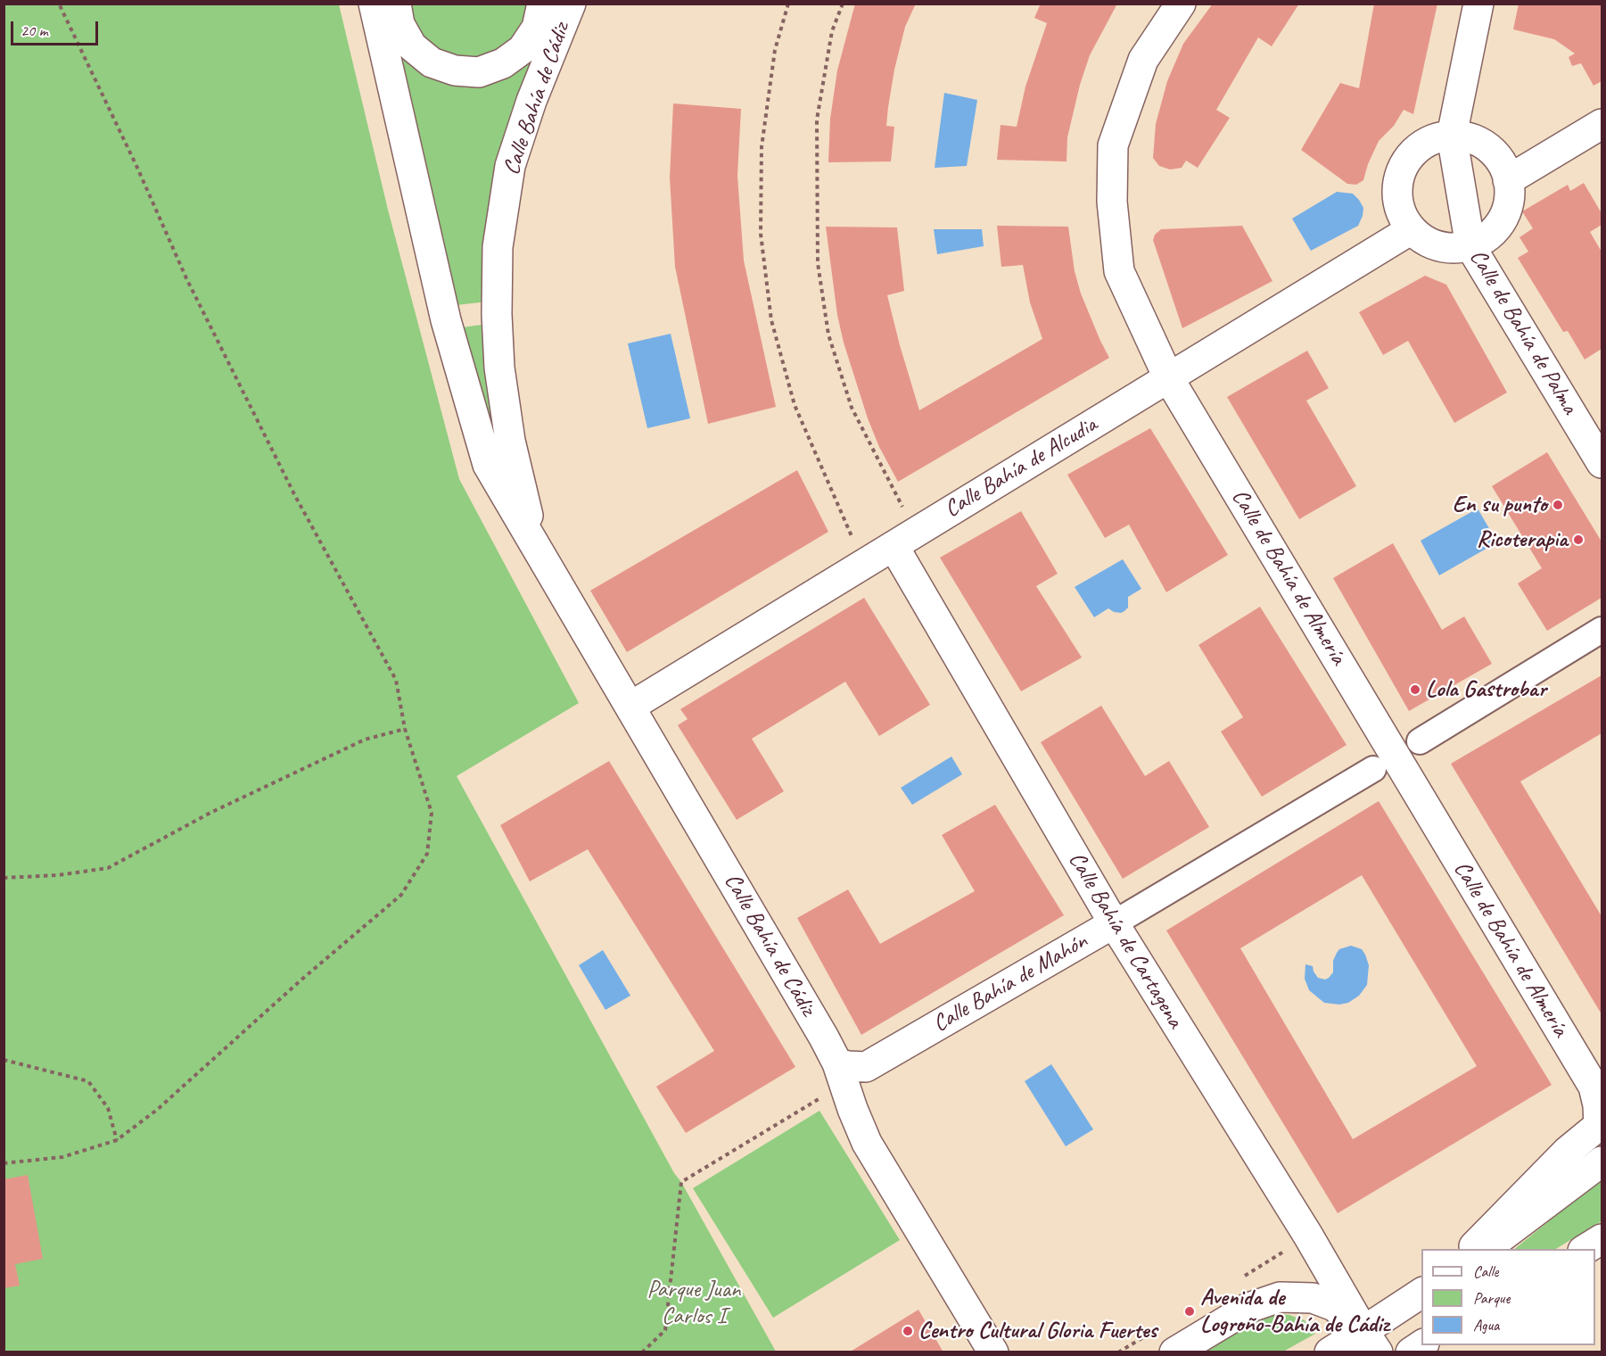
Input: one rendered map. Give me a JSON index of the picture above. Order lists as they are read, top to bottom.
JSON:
{
  "streets": {
    "street": [
      "Calle Bahía de Cádiz",
      "Calle de Bahía de Palma",
      "Calle Bahía de Alcudia",
      "Calle de Bahía de Almería",
      "Calle Bahía de Cartagena",
      "Calle Bahía de Mahón"
    ]
  },
  "crossings": [
    ["Calle Bahía de Cádiz", "Calle Bahía de Alcudia"],
    ["Calle Bahía de Cádiz", "Calle Bahía de Mahón"],
    ["Calle Bahía de Alcudia", "Calle de Bahía de Almería"],
    ["Calle Bahía de Alcudia", "Calle Bahía de Cartagena"],
    ["Calle Bahía de Cartagena", "Calle Bahía de Mahón"]
  ],
  "parks": ["Parque Juan Carlos I"],
  "places": [
    "En su punto",
    "Ricoterapia",
    "Lola Gastrobar",
    "Avenida de Logroño-Bahía de Cádiz",
    "Centro Cultural Gloria Fuertes"
  ],
  "legend": ["Calle", "Parque", "Agua"],
  "scale_bar": "20 m"
}
